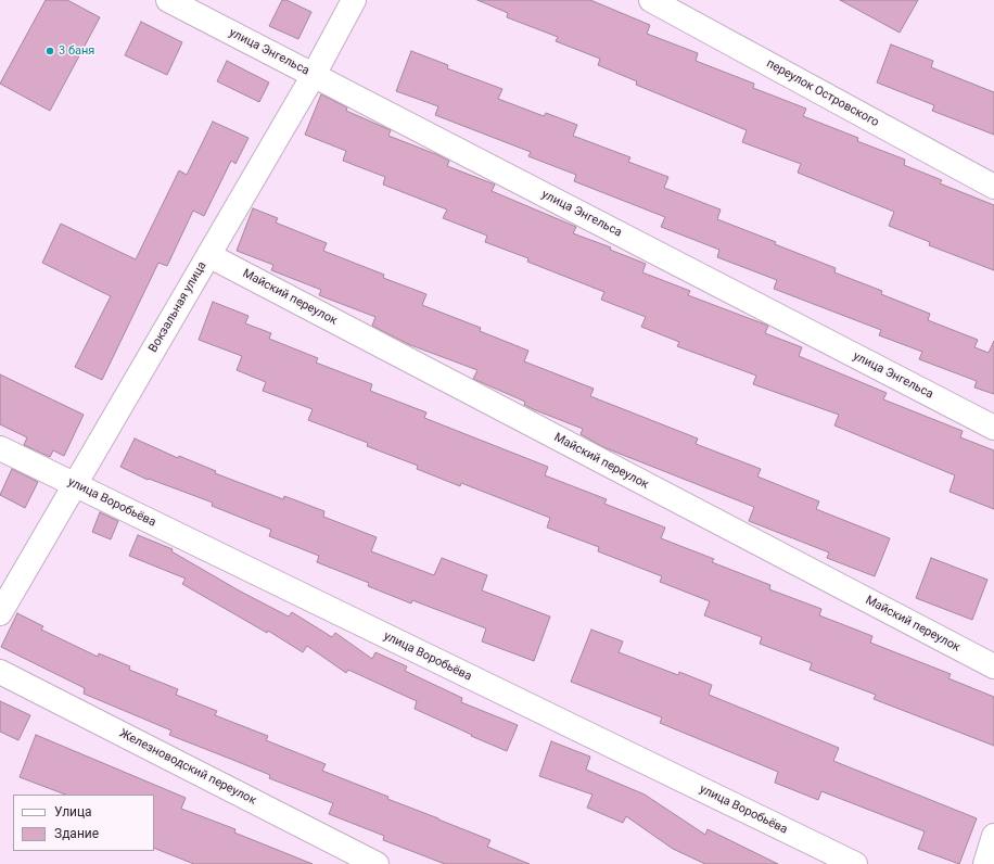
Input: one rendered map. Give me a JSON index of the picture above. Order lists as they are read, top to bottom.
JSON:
{
  "streets": {
    "street": [
      "улица Энгельса",
      "переулок Островского",
      "Майский переулок",
      "Вокзальная улица",
      "улица Воробьёва",
      "Железноводский переулок"
    ]
  },
  "crossings": [
    ["улица Энгельса", "Вокзальная улица"],
    ["Майский переулок", "Вокзальная улица"],
    ["Вокзальная улица", "улица Воробьёва"]
  ],
  "places": ["3 баня"],
  "legend": ["Улица", "Здание"]
}
